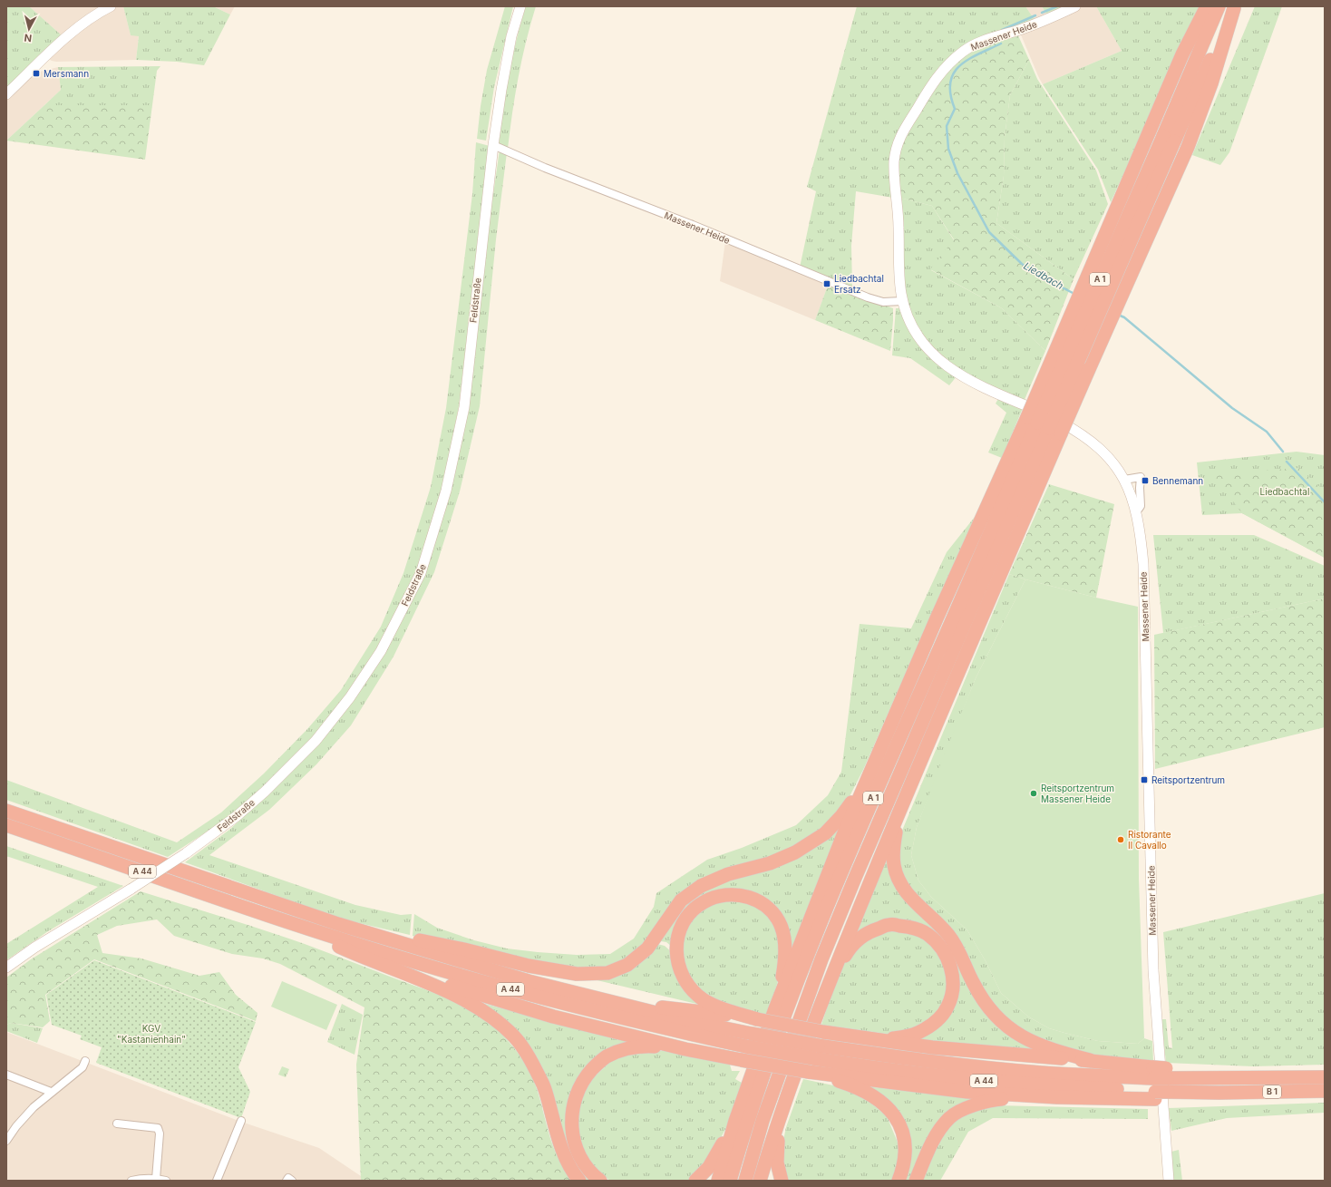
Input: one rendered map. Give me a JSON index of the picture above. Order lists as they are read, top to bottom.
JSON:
{
  "streets": {
    "highway": ["A 1", "A 44", "B 1"],
    "street": ["Massener Heide", "Feldstraße"]
  },
  "crossings": [
    ["Massener Heide", "Feldstraße"],
    ["A 44", "B 1"]
  ],
  "water": ["Liedbach"],
  "parks": ["Liedbachtal", "KGV \"Kastanienhain\""],
  "places": {
    "transit": [
      "Mersmann",
      "Liedbachtal Ersatz",
      "Bennemann",
      "Reitsportzentrum"
    ],
    "other": ["Reitsportzentrum Massener Heide", "Ristorante Il Cavallo"]
  },
  "north": "bottom"
}
